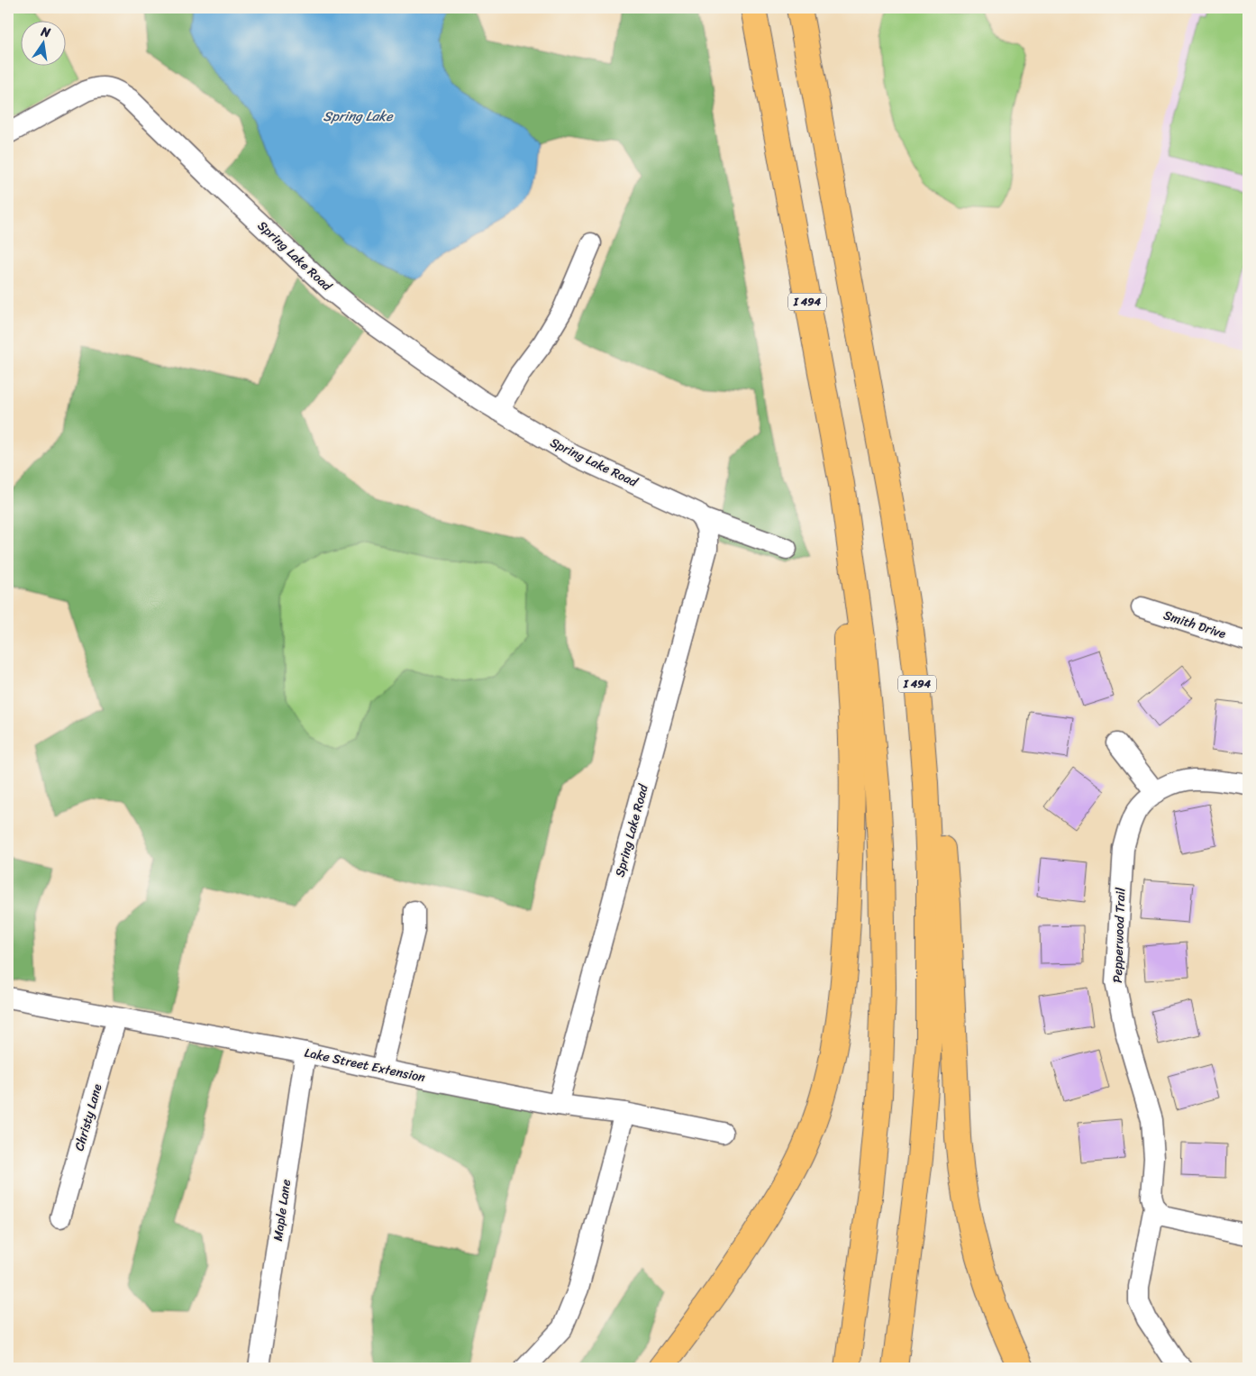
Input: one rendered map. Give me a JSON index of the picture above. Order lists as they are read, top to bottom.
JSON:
{
  "streets": {
    "highway": ["I 494"],
    "street": [
      "Spring Lake Road",
      "Smith Drive",
      "Pepperwood Trail",
      "Lake Street Extension",
      "Christy Lane",
      "Maple Lane"
    ]
  },
  "crossings": [
    ["Spring Lake Road", "Lake Street Extension"],
    ["Lake Street Extension", "Christy Lane"],
    ["Lake Street Extension", "Maple Lane"]
  ],
  "water": ["Spring Lake"],
  "north": "top"
}
